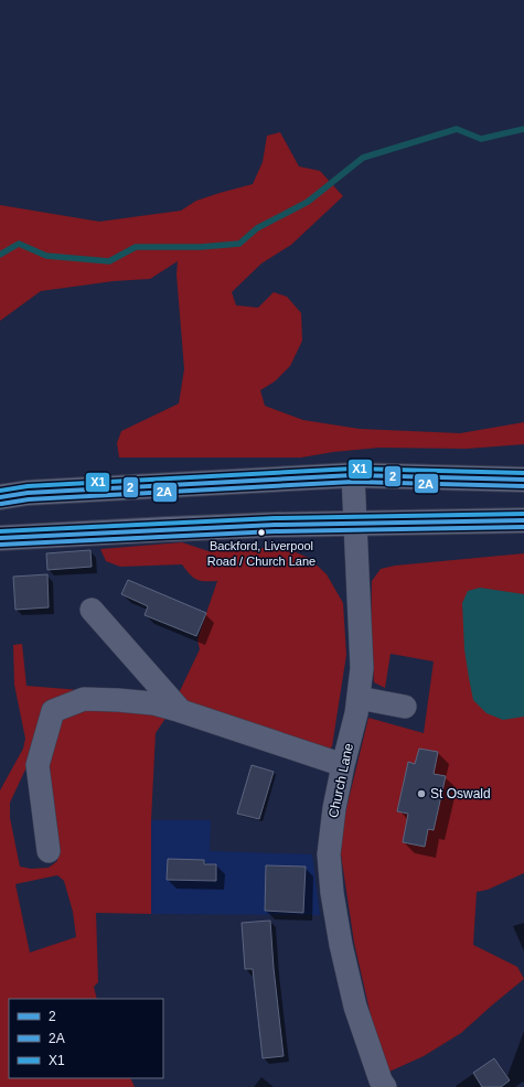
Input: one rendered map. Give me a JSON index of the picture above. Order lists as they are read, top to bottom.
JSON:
{
  "streets": {
    "street": ["Church Lane"]
  },
  "places": ["Backford, Liverpool Road / Church Lane", "St Oswald"],
  "lines": ["transit line X1", "transit line 2", "transit line 2A"],
  "legend": ["2", "2A", "X1"]
}
